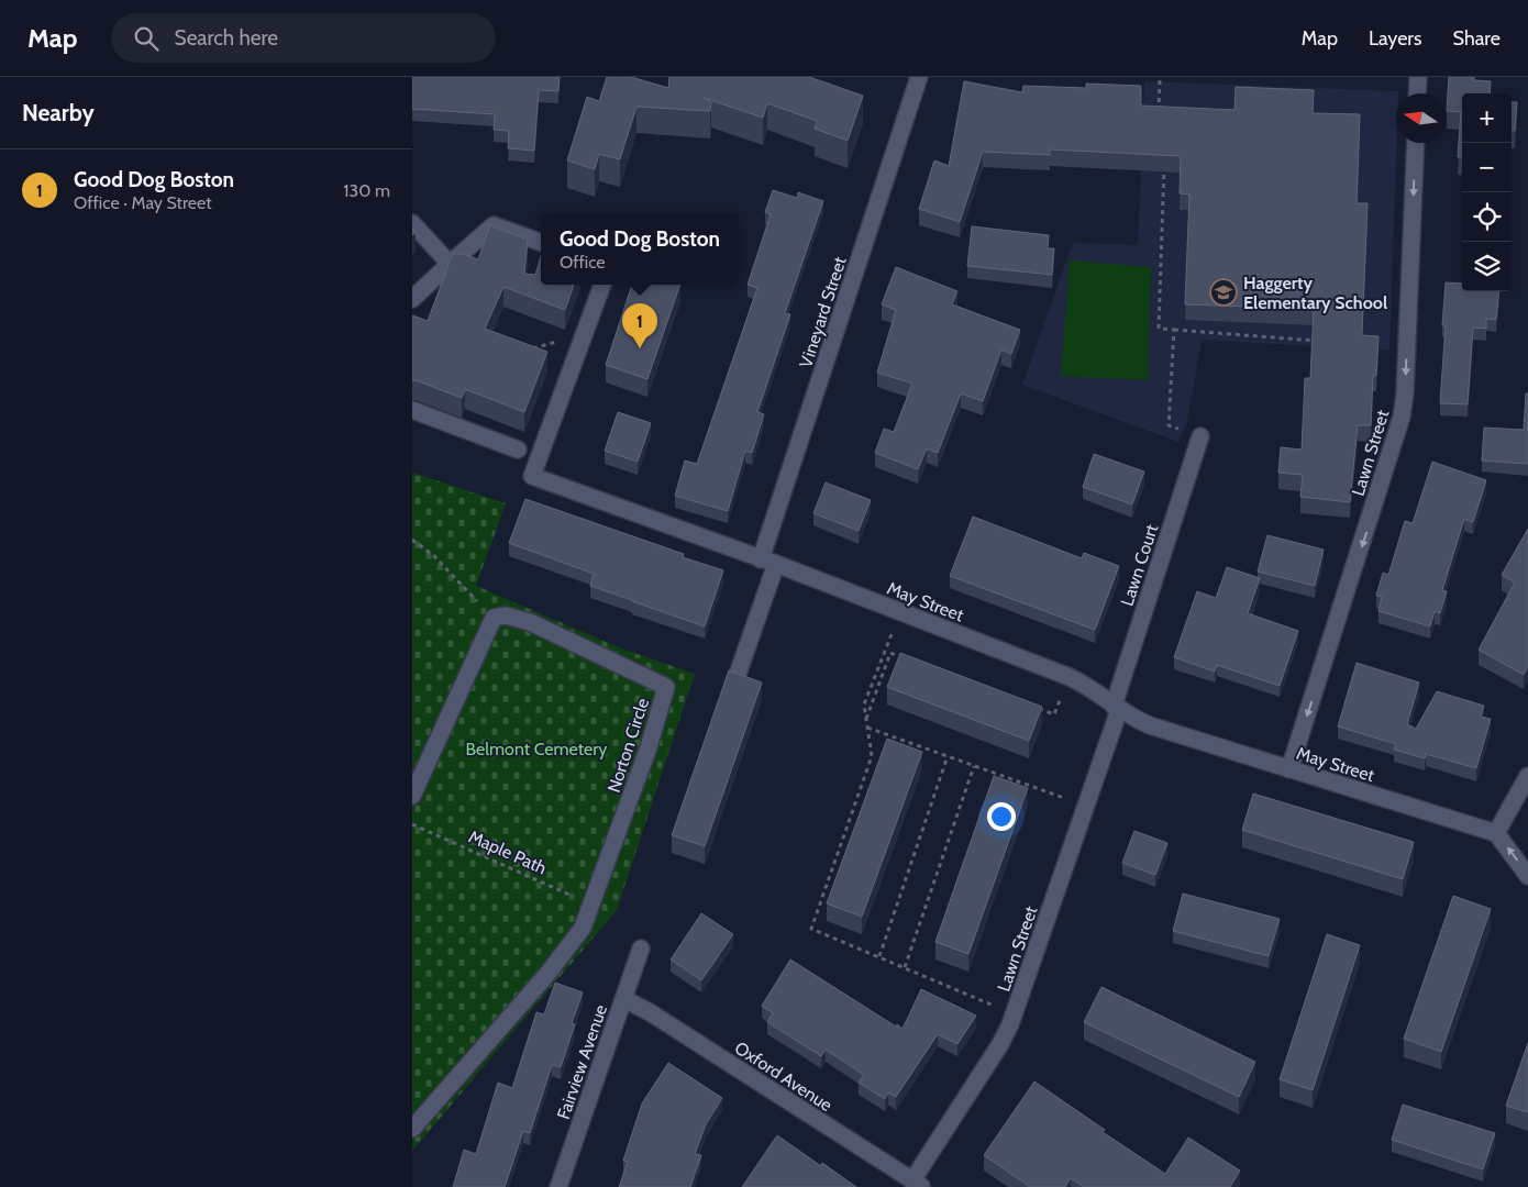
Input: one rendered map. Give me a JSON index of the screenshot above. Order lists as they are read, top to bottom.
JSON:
{
  "streets": {
    "street": [
      "Vineyard Street",
      "Lawn Street",
      "Lawn Court",
      "May Street",
      "Norton Circle",
      "Fairview Avenue",
      "Oxford Avenue"
    ],
    "path": ["Maple Path"]
  },
  "crossings": [
    ["Vineyard Street", "May Street"],
    ["Lawn Street", "Lawn Court"],
    ["Lawn Street", "May Street"],
    ["Lawn Street", "Oxford Avenue"],
    ["Lawn Court", "May Street"],
    ["Norton Circle", "Maple Path"],
    ["Fairview Avenue", "Oxford Avenue"]
  ],
  "one_way": ["Lawn Street"],
  "parks": ["Belmont Cemetery"],
  "places": {
    "school or university": ["Haggerty Elementary School"]
  },
  "north": "left",
  "page": {
    "header": "Map",
    "search": "Search here",
    "nav": ["Map", "Layers", "Share"],
    "heading": "Nearby",
    "map_buttons": ["+", "−"],
    "list": [
      {
        "mark": "1",
        "name": "Good Dog Boston",
        "note": "Office · May Street",
        "value": "130 m"
      }
    ],
    "popup": ["Good Dog Boston", "Office"],
    "pins": "1"
  }
}
